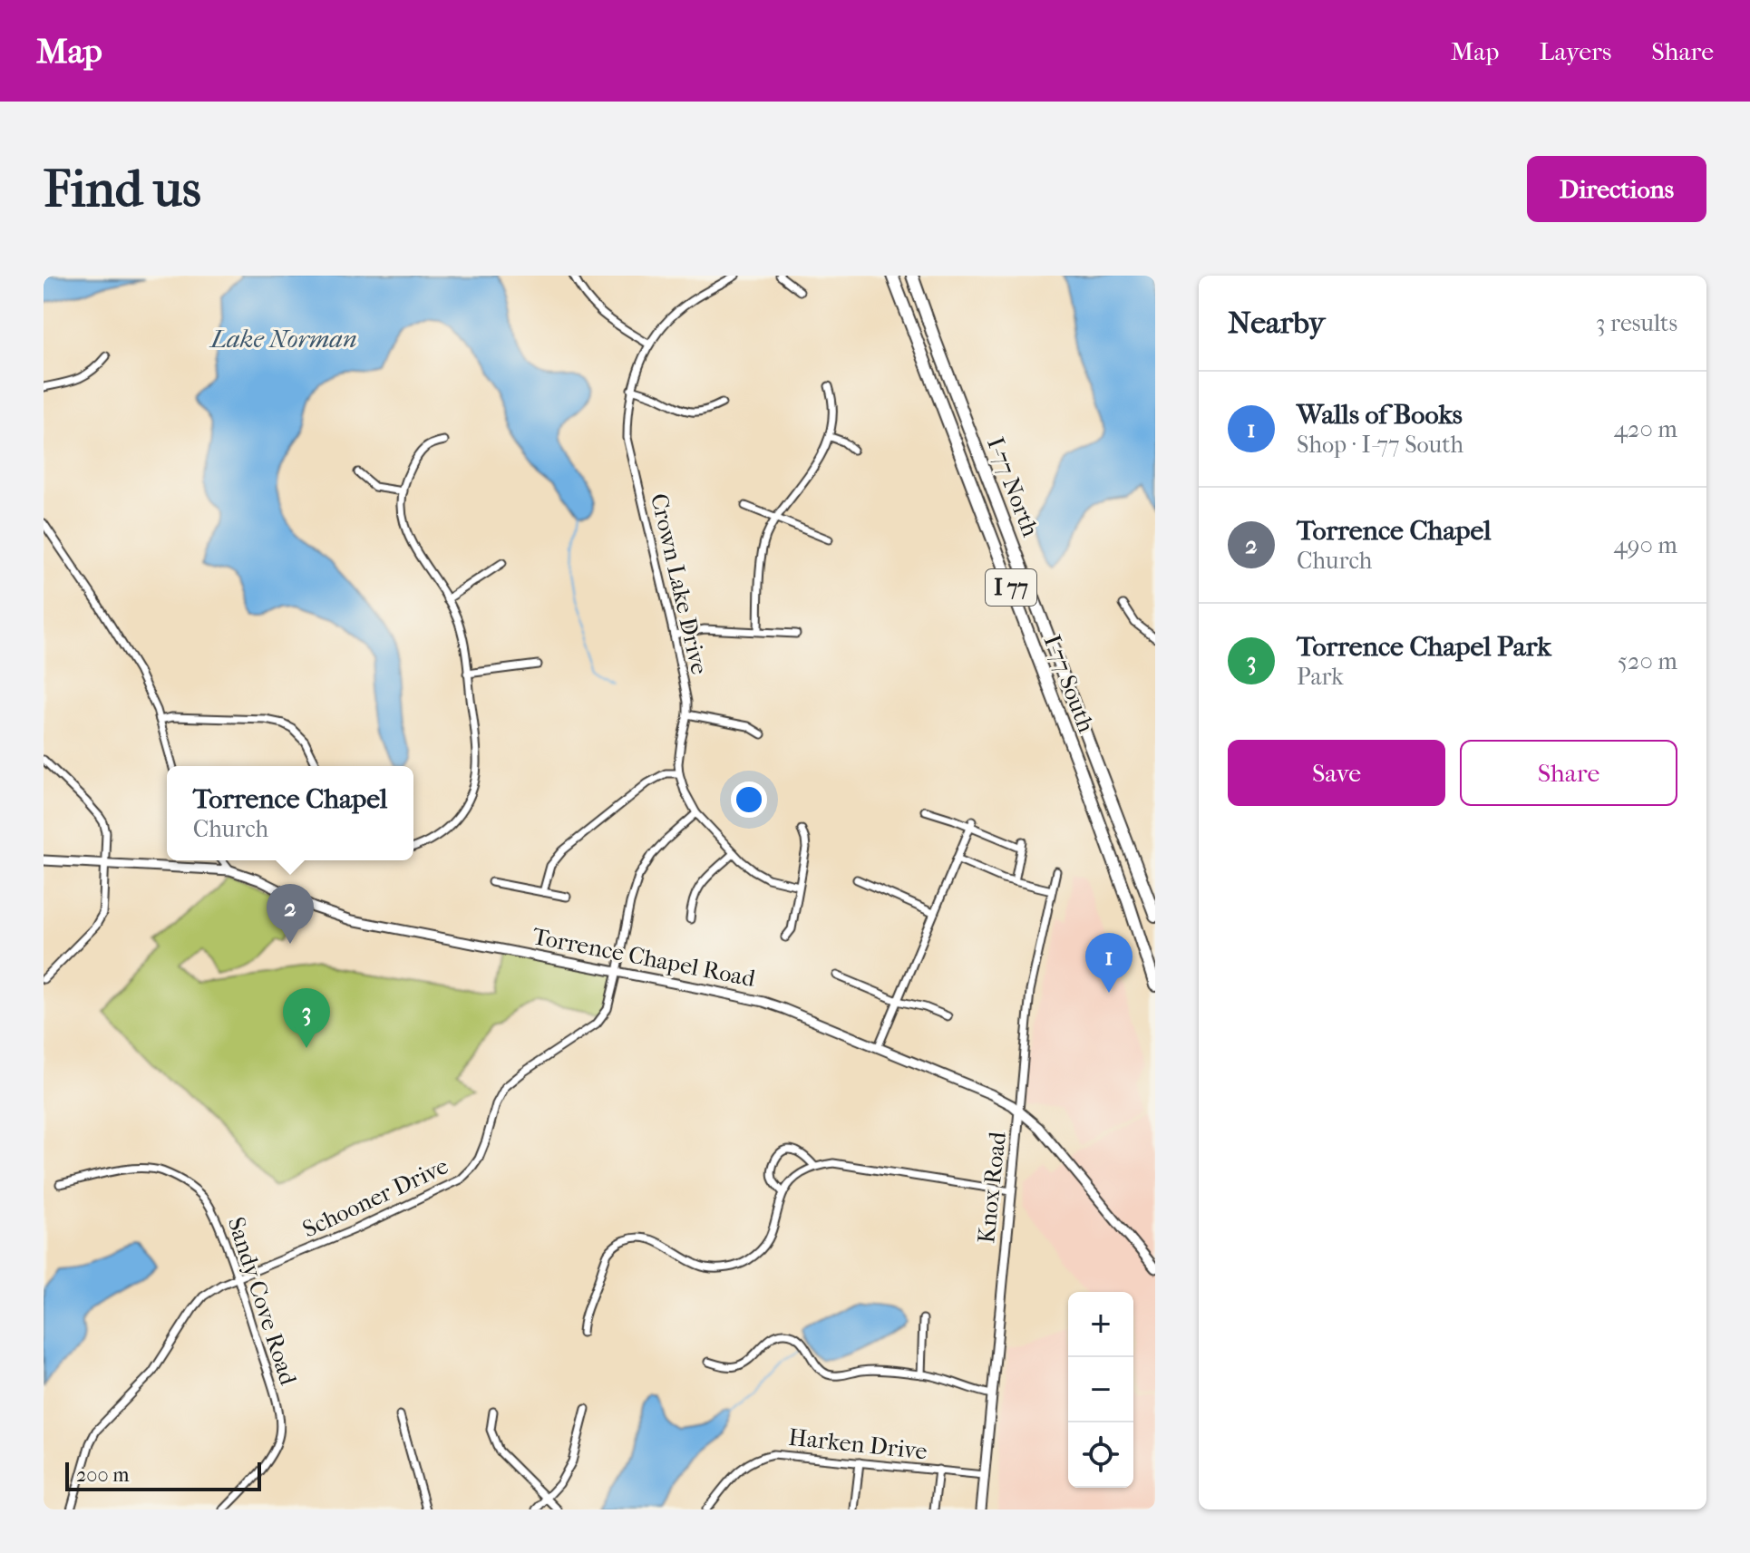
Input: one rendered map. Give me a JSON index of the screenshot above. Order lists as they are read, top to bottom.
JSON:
{
  "streets": {
    "highway": ["I-77 North", "I 77", "I-77 South"],
    "street": [
      "Crown Lake Drive",
      "Torrence Chapel Road",
      "Knox Road",
      "Schooner Drive",
      "Sandy Cove Road",
      "Harken Drive"
    ]
  },
  "crossings": [
    ["Crown Lake Drive", "Schooner Drive"],
    ["I 77", "I-77 South"],
    ["Torrence Chapel Road", "Knox Road"],
    ["Torrence Chapel Road", "Schooner Drive"],
    ["Knox Road", "Harken Drive"],
    ["Schooner Drive", "Sandy Cove Road"]
  ],
  "water": ["Lake Norman"],
  "scale_bar": "200 m",
  "page": {
    "header": "Map",
    "nav": ["Map", "Layers", "Share"],
    "buttons": [
      "Directions",
      ["Save", "Share"]
    ],
    "title": "Find us",
    "heading": ["Nearby", "3 results"],
    "list": [
      {
        "mark": "1",
        "name": "Walls of Books",
        "note": "Shop · I-77 South",
        "value": "420 m"
      },
      {
        "mark": "2",
        "name": "Torrence Chapel",
        "note": "Church",
        "value": "490 m"
      },
      {
        "mark": "3",
        "name": "Torrence Chapel Park",
        "note": "Park",
        "value": "520 m"
      }
    ],
    "popup": ["Torrence Chapel", "Church"],
    "pins": ["2", "1", "3"],
    "map_buttons": ["+", "−"],
    "scale": "200 m"
  }
}
